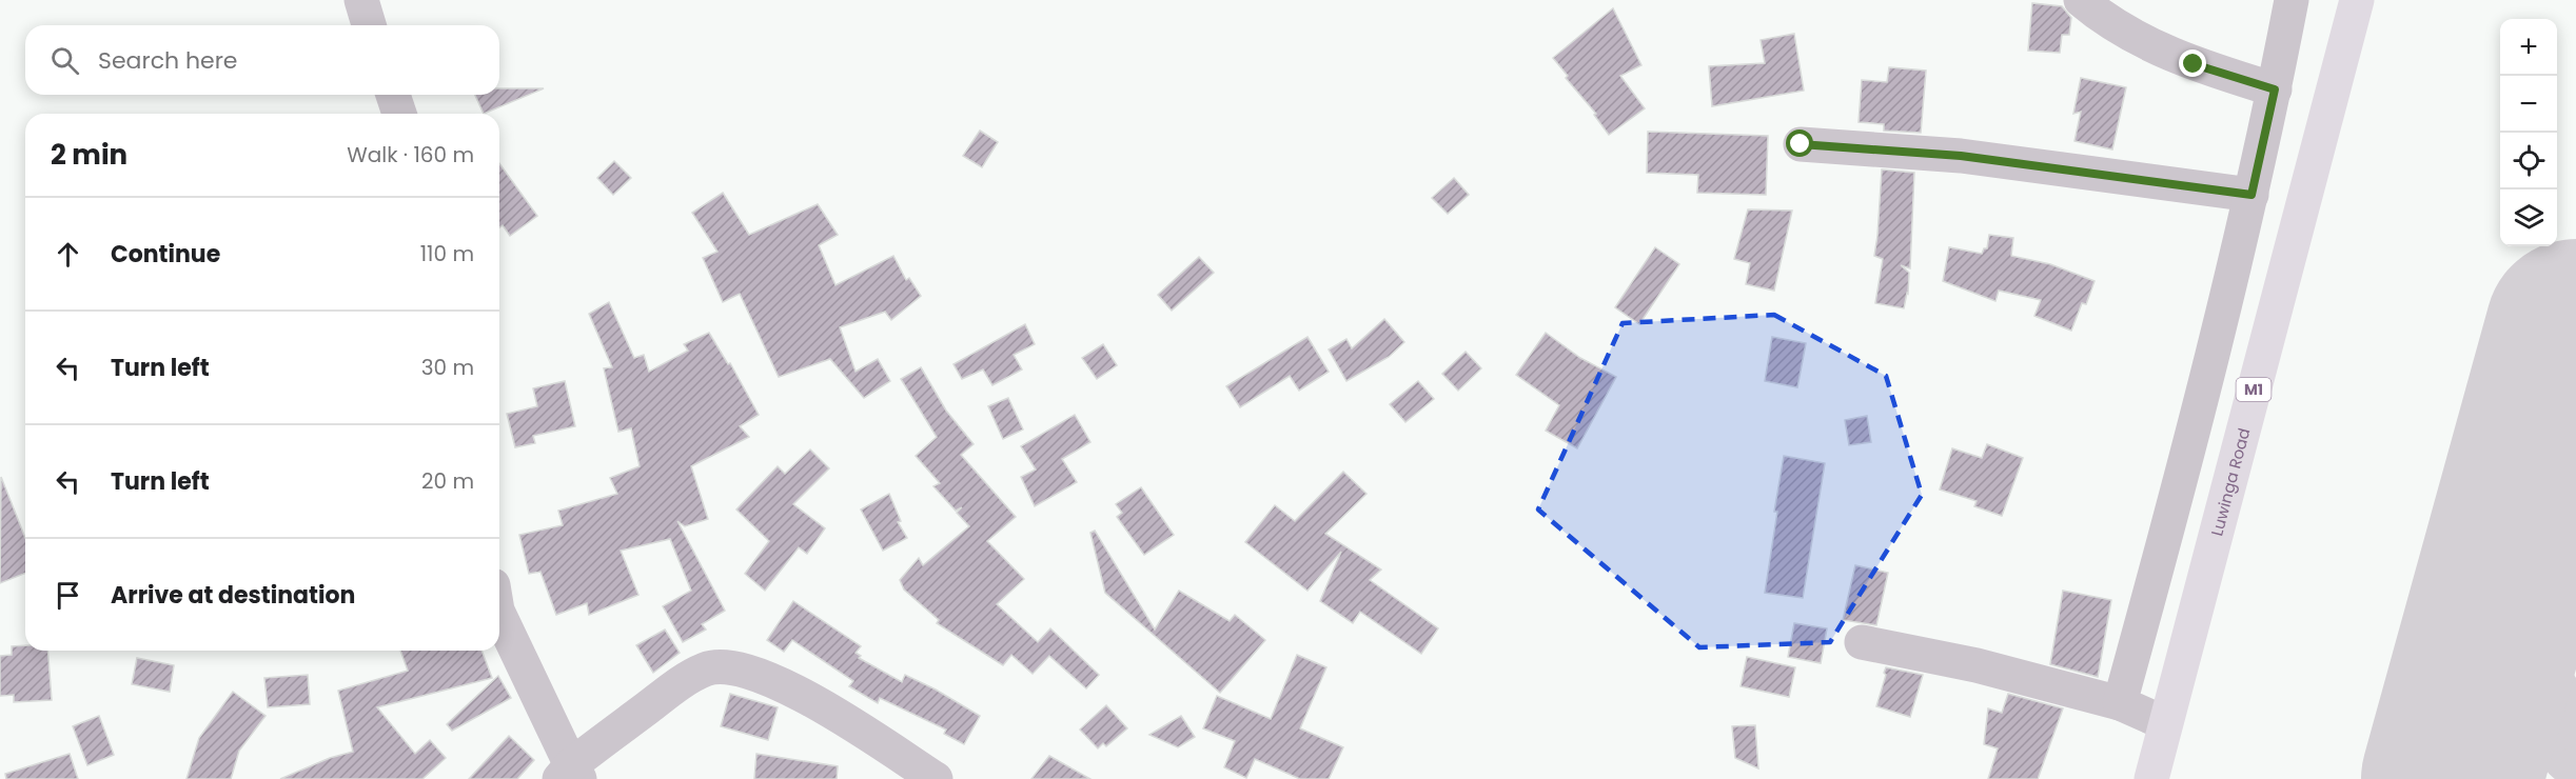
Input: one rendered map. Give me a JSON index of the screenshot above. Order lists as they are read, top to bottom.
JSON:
{
  "streets": {
    "highway": ["M1", "Luwinga Road"]
  },
  "page": {
    "map_buttons": ["+", "−"],
    "search": "Search here",
    "heading": ["2 min", "Walk · 160 m"],
    "list": [
      ["Continue", "110 m"],
      ["Turn left", "30 m"],
      ["Turn left", "20 m"],
      "Arrive at destination"
    ]
  }
}
